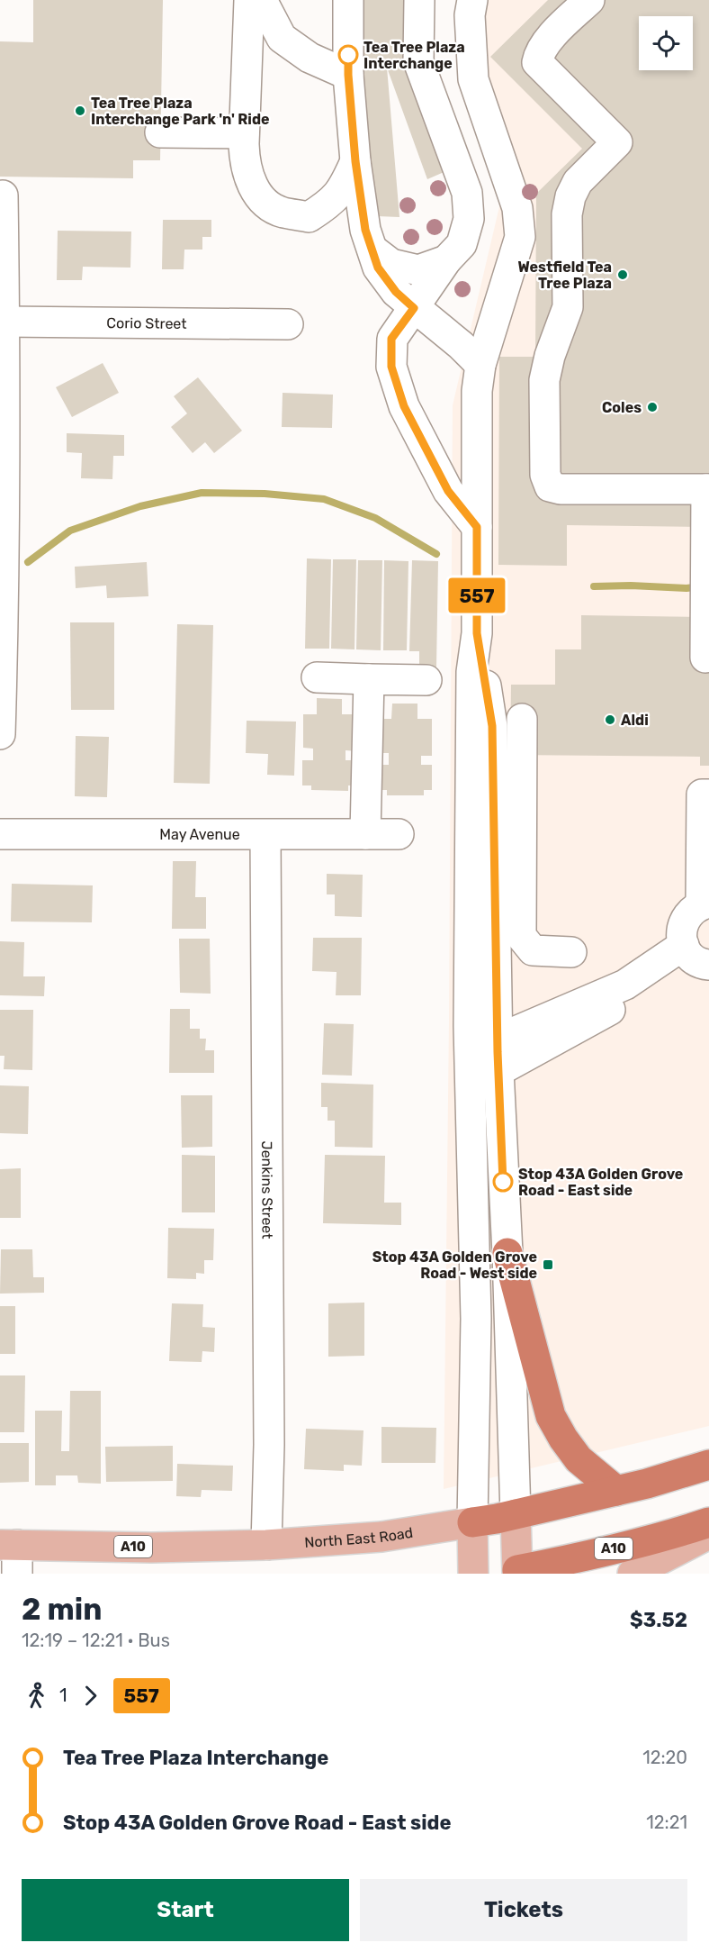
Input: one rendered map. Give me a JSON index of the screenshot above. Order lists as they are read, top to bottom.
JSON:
{
  "streets": {
    "highway": ["North East Road", "A10"],
    "street": ["Corio Street", "May Avenue", "Jenkins Street"]
  },
  "crossings": [
    ["May Avenue", "Jenkins Street"],
    ["Jenkins Street", "North East Road"]
  ],
  "places": {
    "other": [
      "Tea Tree Plaza Interchange",
      "Tea Tree Plaza Interchange Park 'n' Ride",
      "Westfield Tea Tree Plaza",
      "Coles",
      "Aldi",
      "Stop 43A Golden Grove Road - East side"
    ],
    "transit": ["Stop 43A Golden Grove Road - West side"]
  },
  "lines": ["bus line 557"],
  "page": {
    "on_map": "557",
    "heading": ["2 min", "12:19 – 12:21 · Bus", "$3.52"],
    "legs": ["1", "557"],
    "list": [
      {
        "name": "Tea Tree Plaza Interchange",
        "value": "12:20"
      },
      {
        "name": "Stop 43A Golden Grove Road - East side",
        "value": "12:21"
      }
    ],
    "buttons": ["Start", "Tickets"]
  }
}
